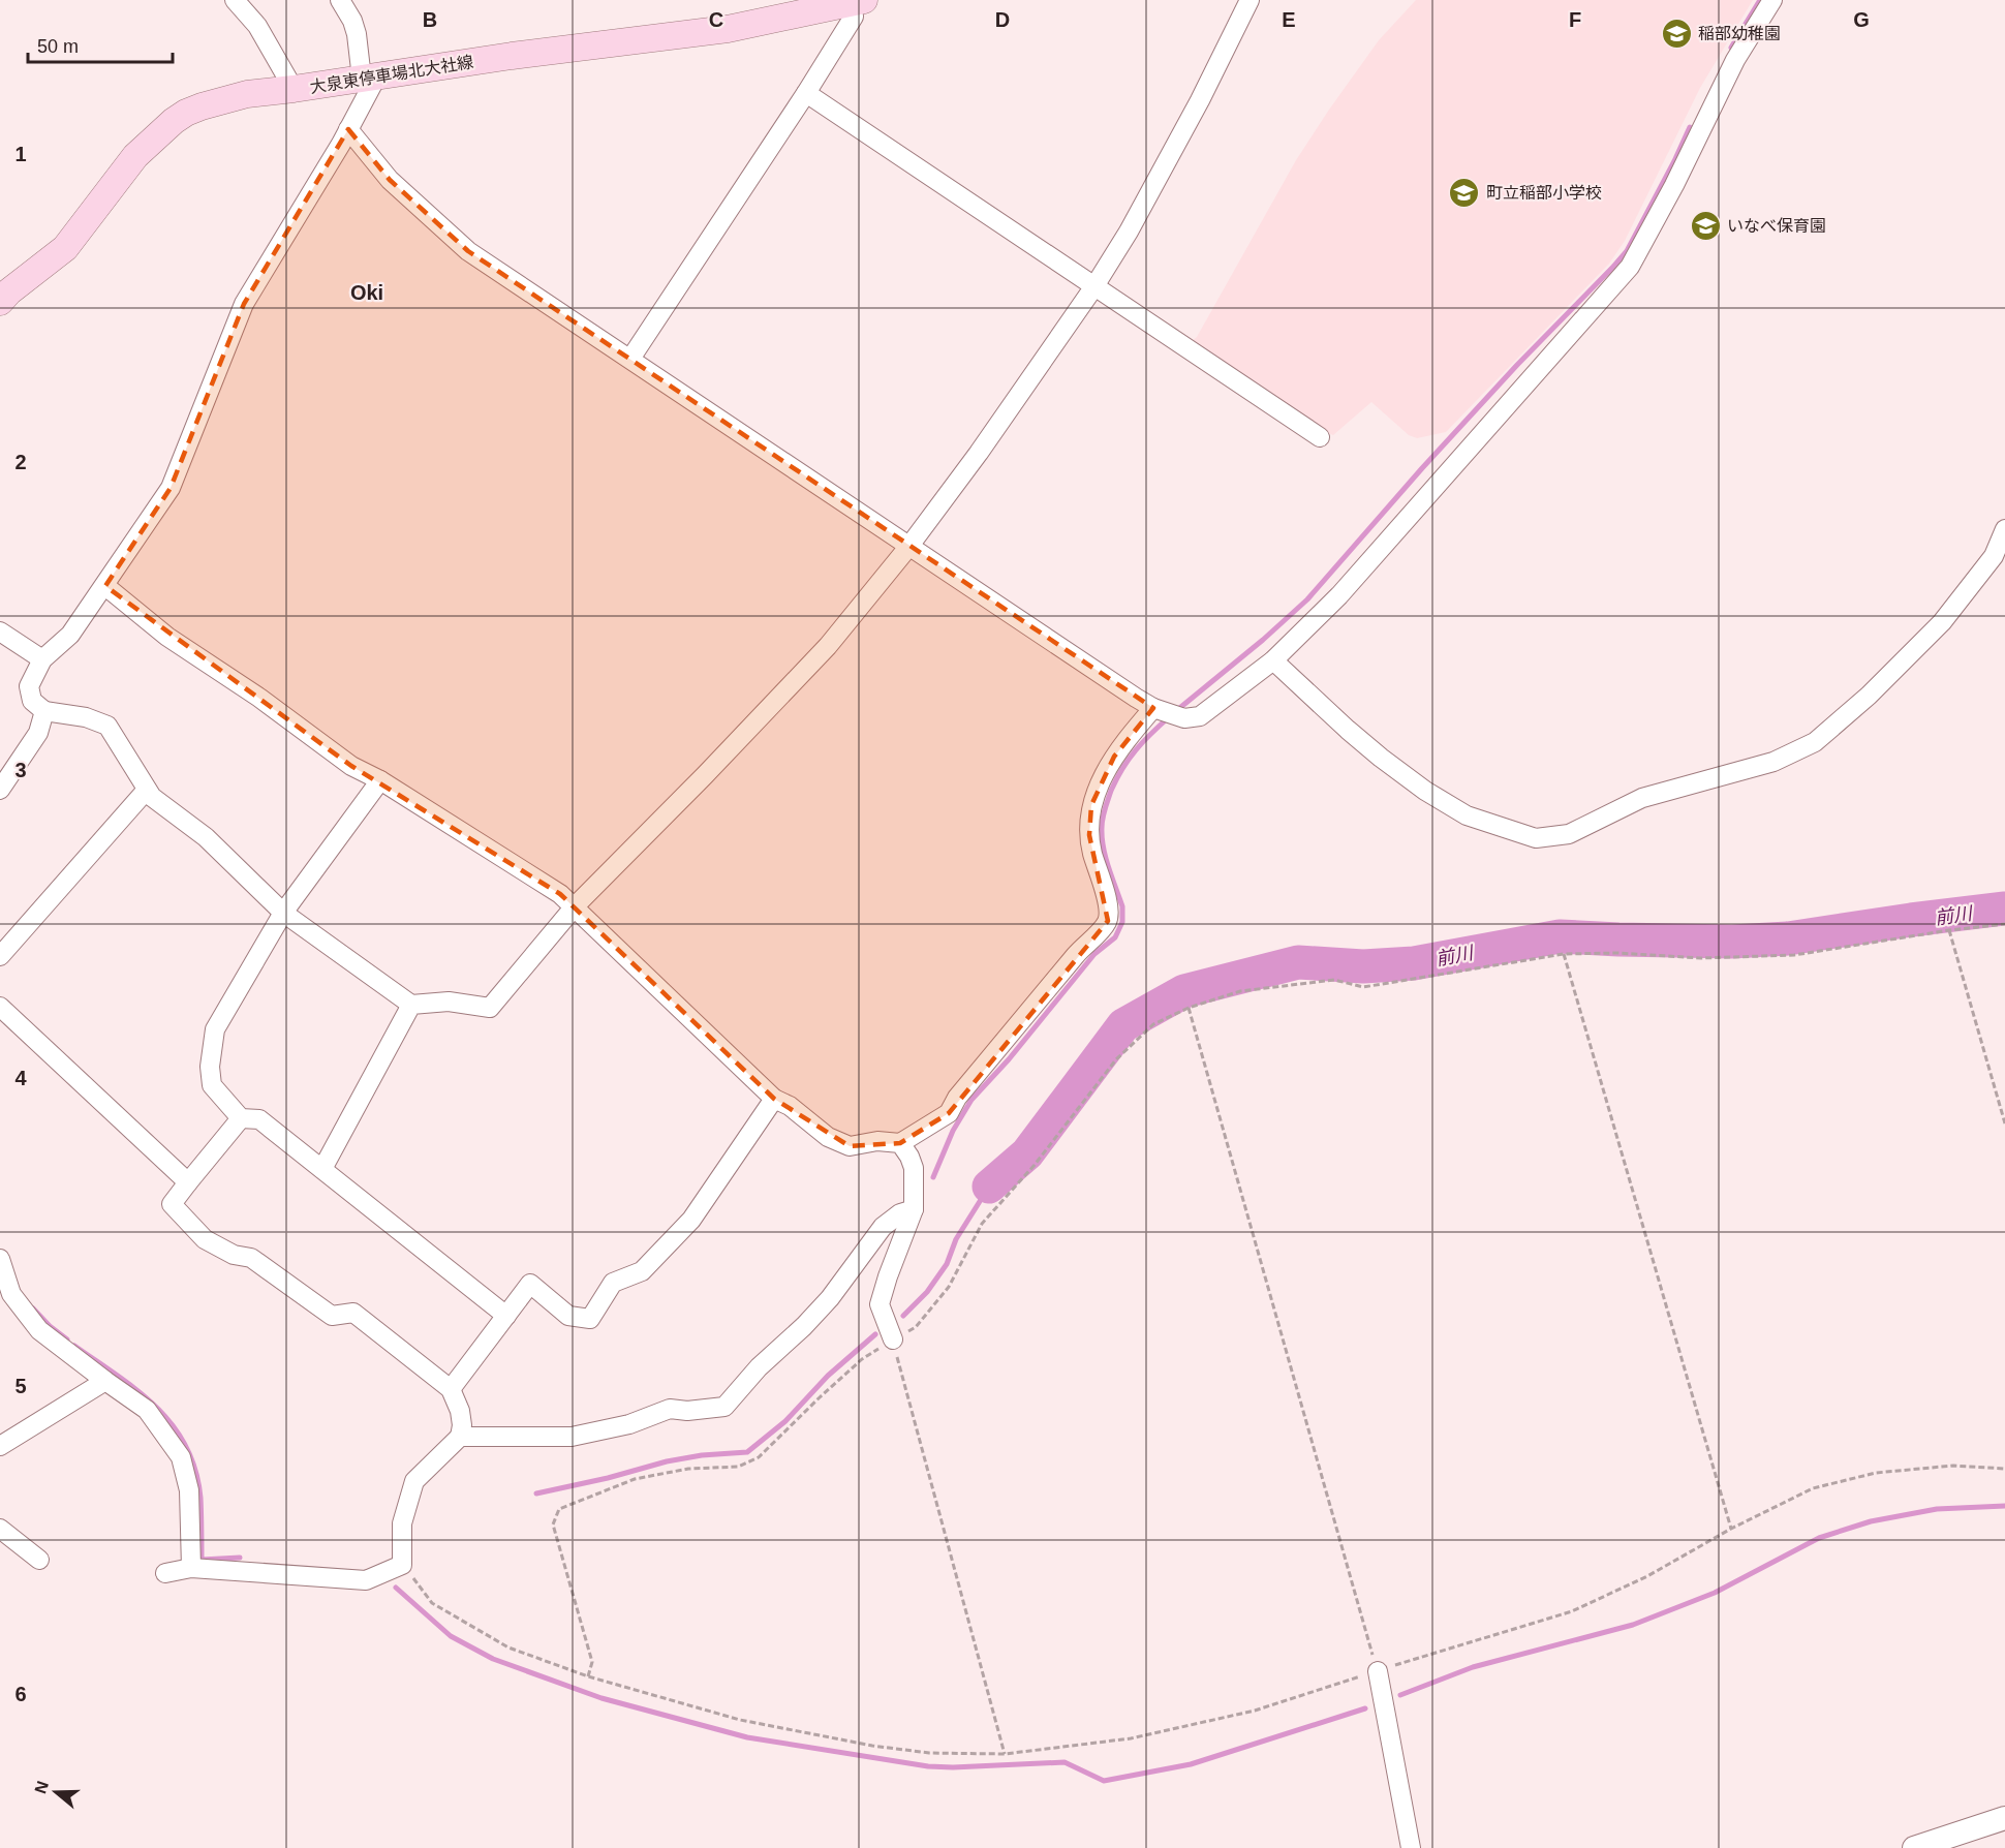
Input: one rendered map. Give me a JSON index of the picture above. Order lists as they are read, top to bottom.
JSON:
{
  "streets": {
    "main road": ["大泉東停車場北大社線"]
  },
  "districts": ["Oki"],
  "water": ["前川"],
  "places": {
    "school or university": ["稲部幼稚園", "町立稲部小学校", "いなべ保育園"]
  },
  "scale_bar": "50 m",
  "north": "left",
  "grid": {
    "columns": [
      "B",
      "C",
      "D",
      "E",
      "F",
      "G"
    ],
    "rows": [
      "1",
      "2",
      "3",
      "4",
      "5",
      "6"
    ]
  }
}
